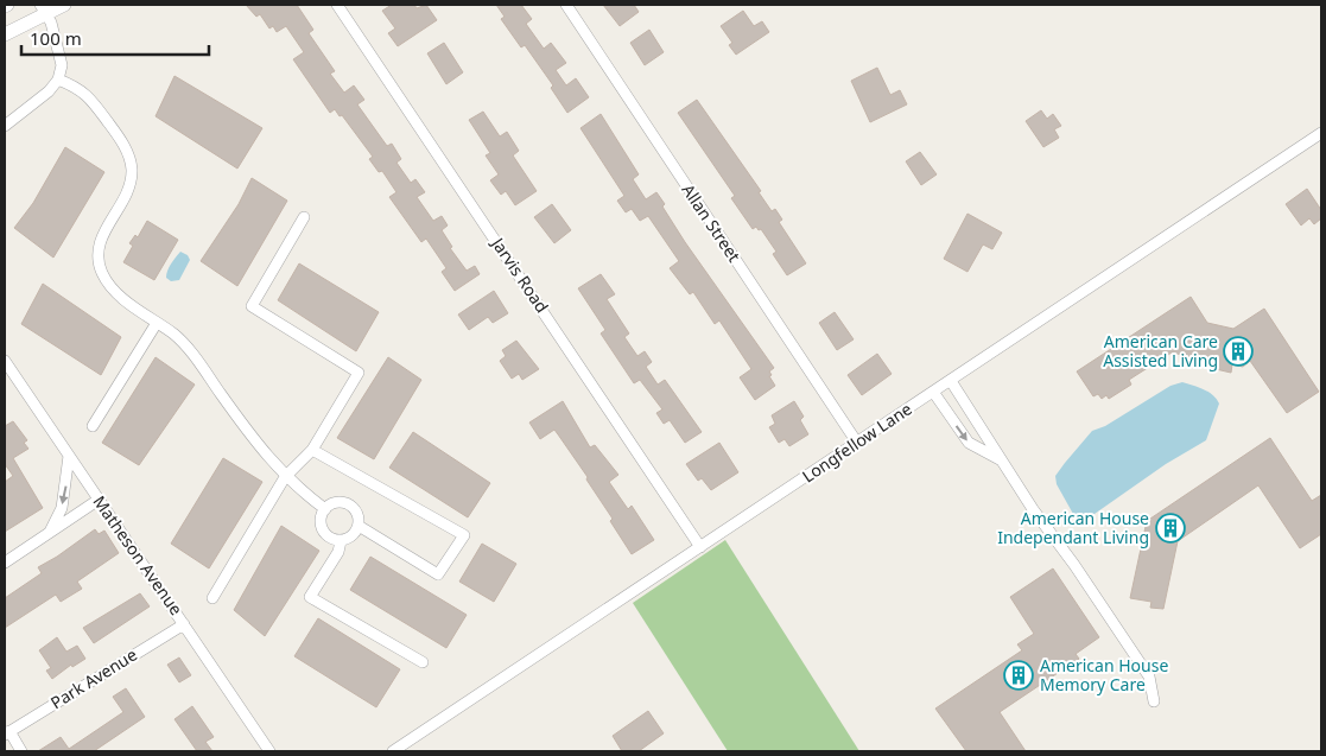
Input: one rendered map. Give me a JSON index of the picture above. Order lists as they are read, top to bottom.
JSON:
{
  "streets": {
    "street": [
      "Allan Street",
      "Jarvis Road",
      "Longfellow Lane",
      "Matheson Avenue",
      "Park Avenue"
    ]
  },
  "crossings": [
    ["Allan Street", "Longfellow Lane"],
    ["Jarvis Road", "Longfellow Lane"],
    ["Matheson Avenue", "Park Avenue"]
  ],
  "places": {
    "building": ["American Care Assisted Living", "American House Independant Living", "American House Memory Care"]
  },
  "scale_bar": "100 m"
}
